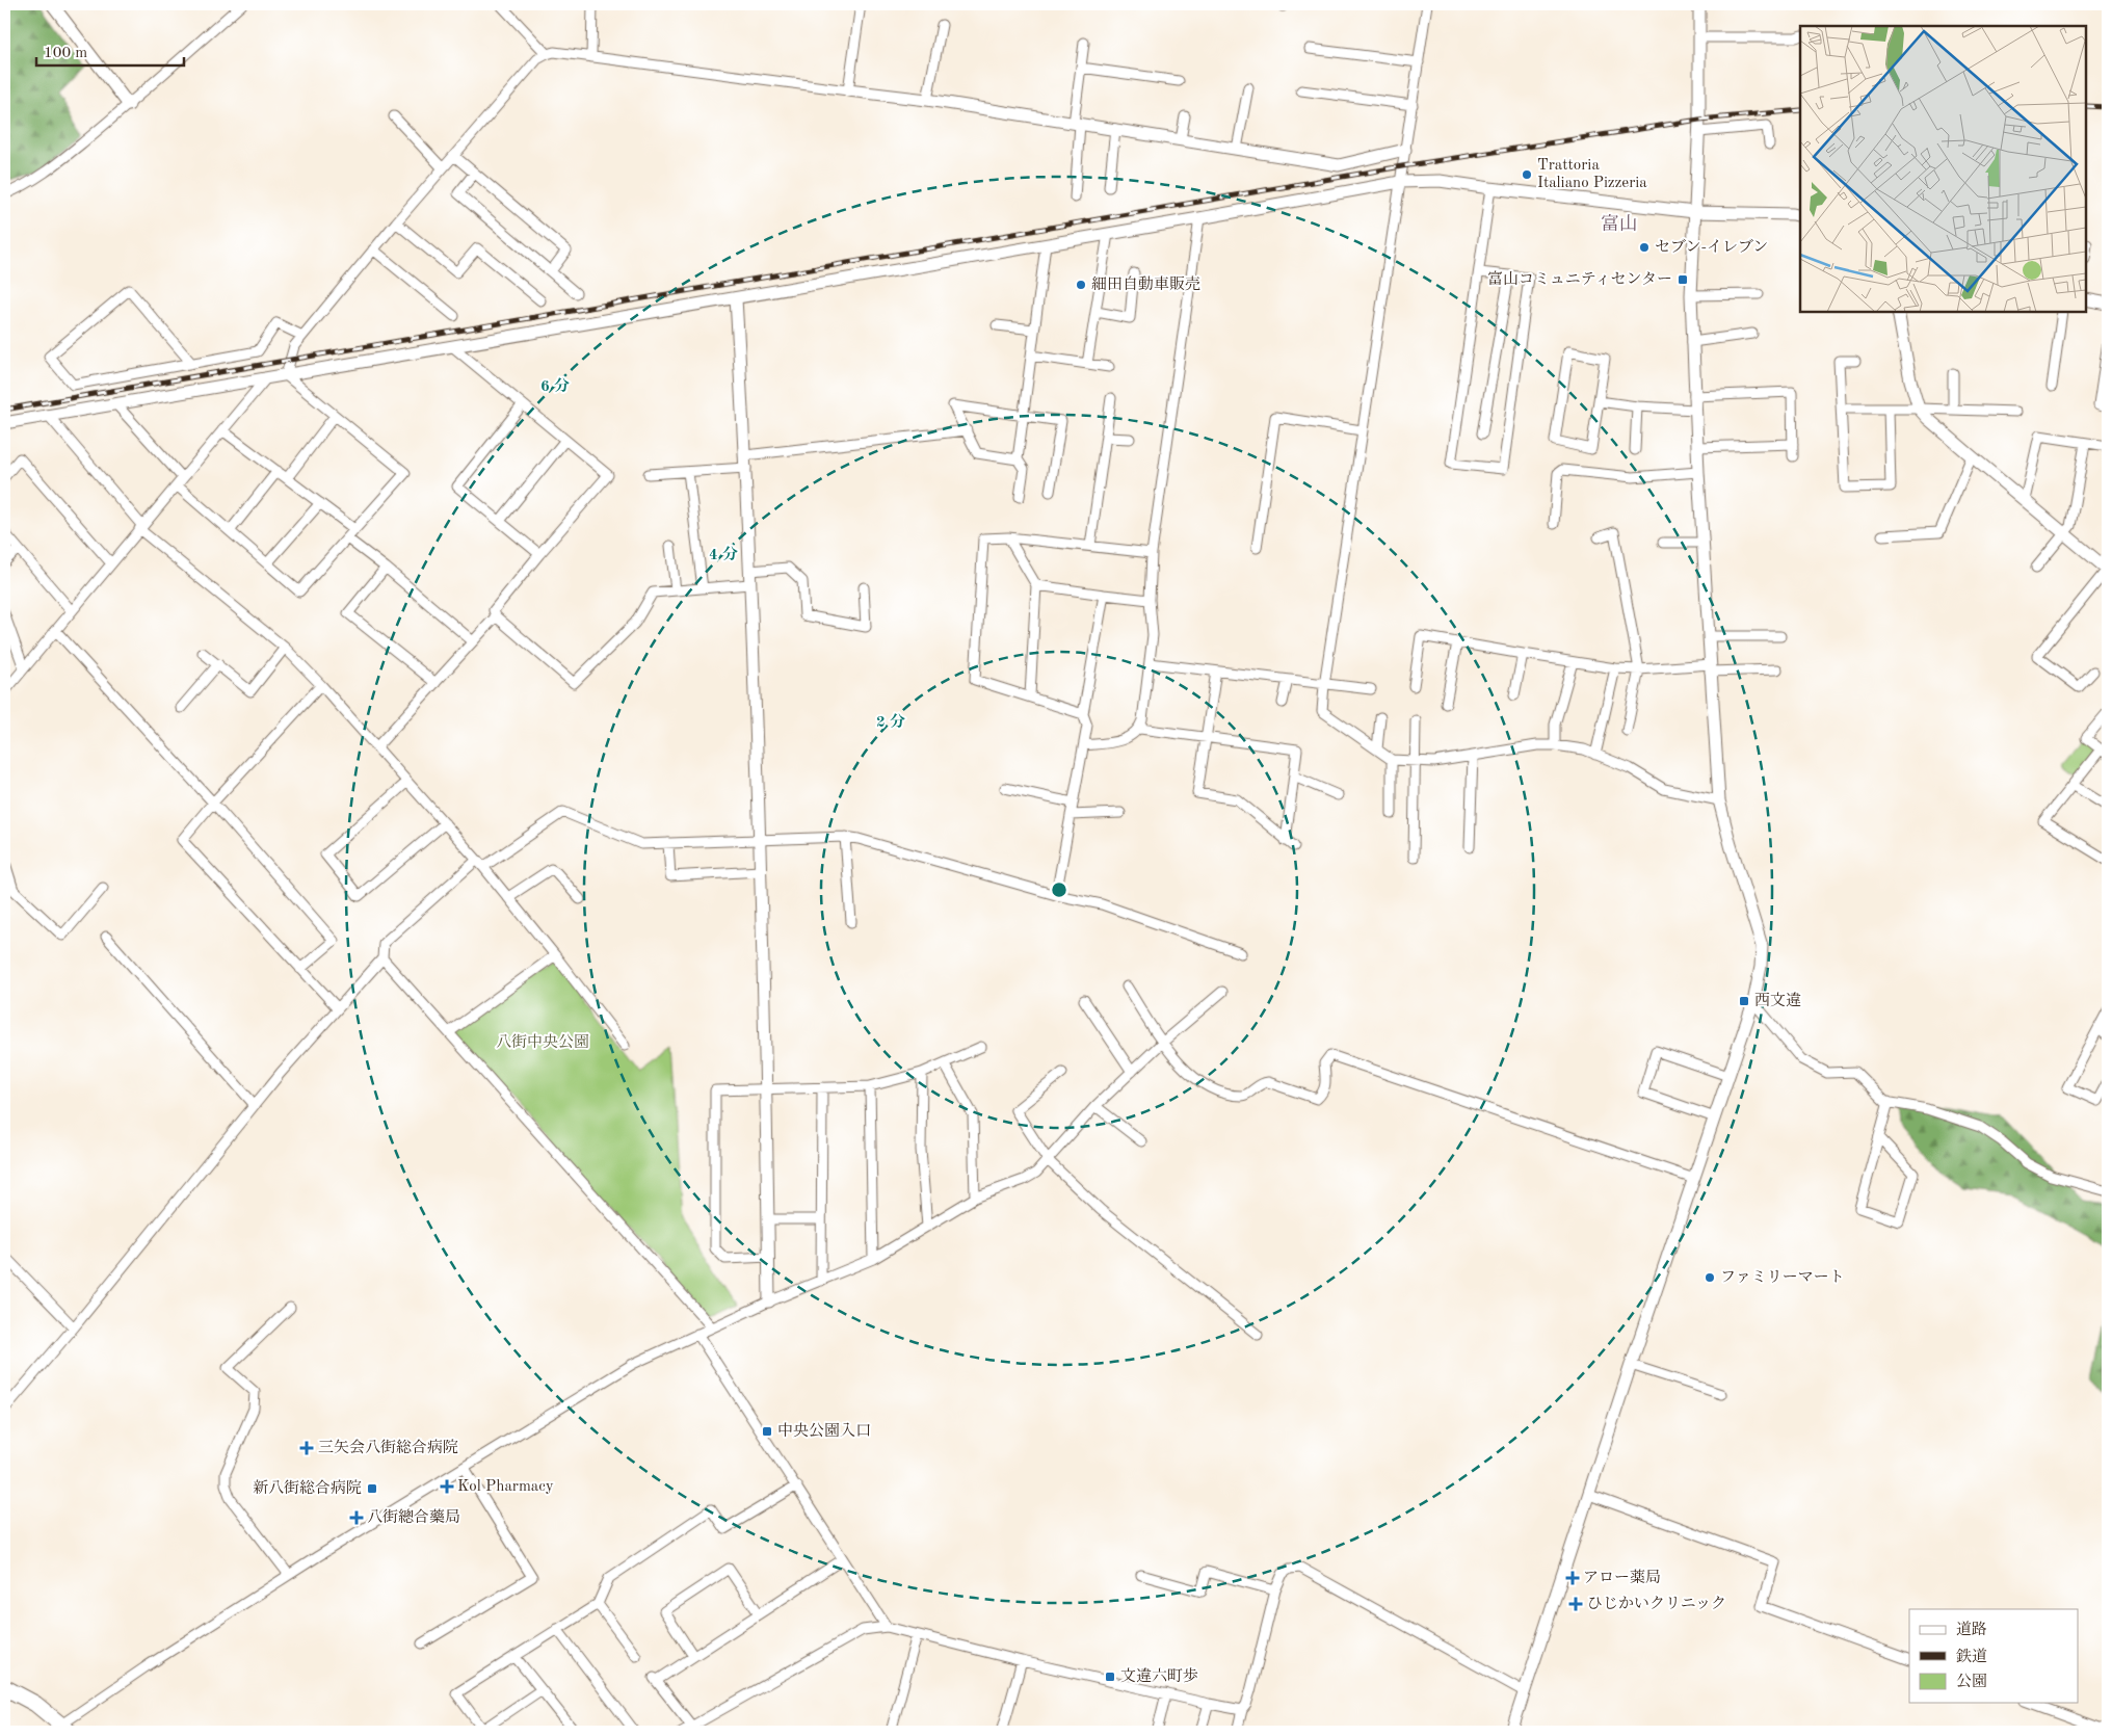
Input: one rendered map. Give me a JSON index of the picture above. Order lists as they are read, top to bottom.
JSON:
{
  "districts": ["富山"],
  "parks": ["八街中央公園"],
  "places": {
    "other": [
      "Trattoria Italiano Pizzeria",
      "セブン-イレブン",
      "細田自動車販売",
      "ファミリーマート"
    ],
    "transit": [
      "富山コミュニティセンター",
      "西文違",
      "中央公園入口",
      "新八街総合病院",
      "文違六町歩"
    ],
    "health": [
      "三矢会八街総合病院",
      "Kol Pharmacy",
      "八街總合藥局",
      "アロー薬局",
      "ひじかいクリニック"
    ]
  },
  "legend": ["道路", "鉄道", "公園"],
  "scale_bar": "100 m",
  "rings": ["6 分", "4 分", "2 分"]
}
